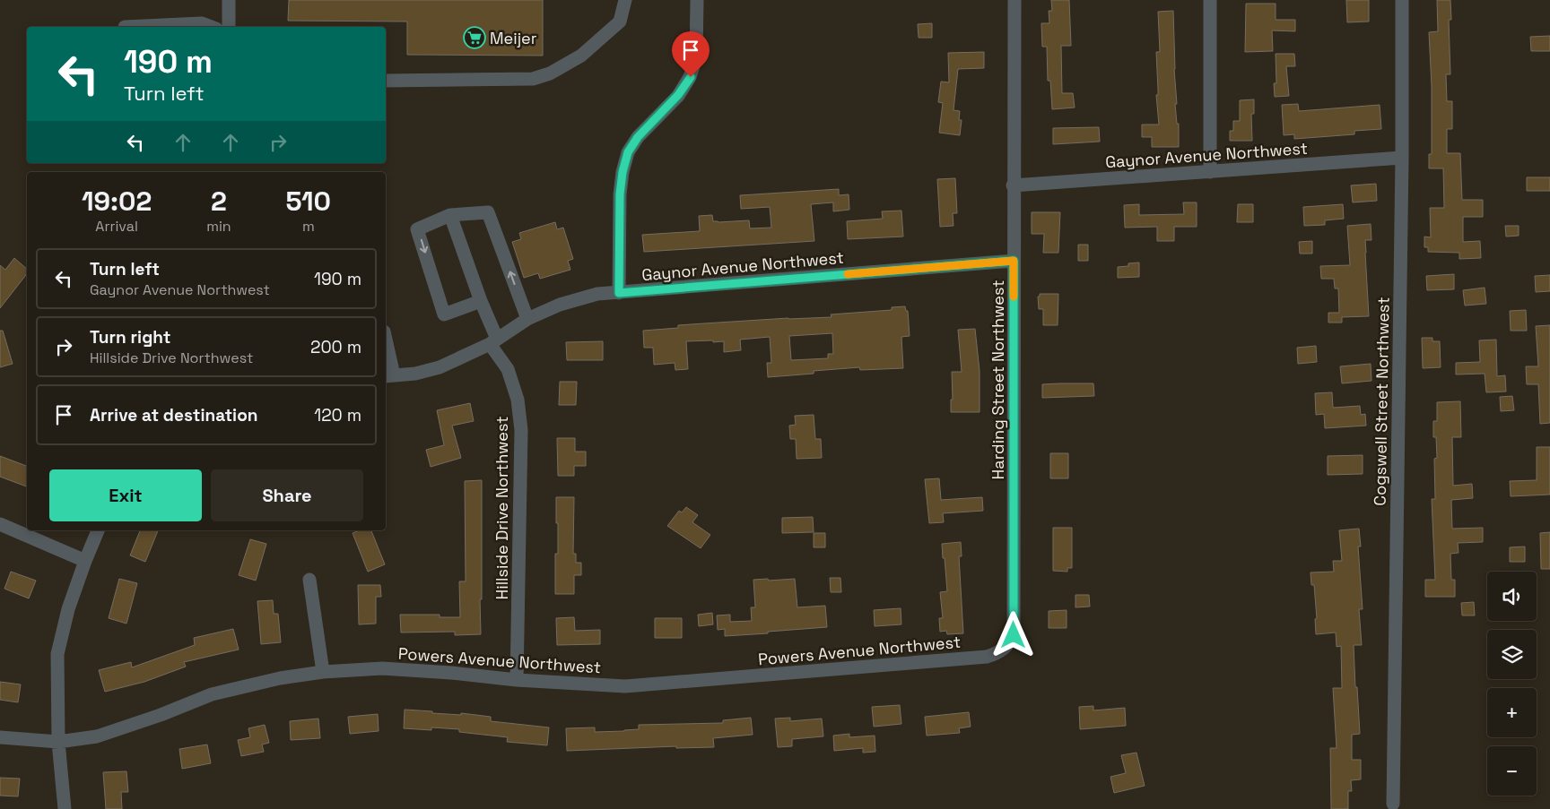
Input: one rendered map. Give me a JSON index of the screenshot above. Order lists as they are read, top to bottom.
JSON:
{
  "streets": {
    "street": [
      "Gaynor Avenue Northwest",
      "Harding Street Northwest",
      "Cogswell Street Northwest",
      "Hillside Drive Northwest",
      "Powers Avenue Northwest"
    ]
  },
  "crossings": [
    ["Gaynor Avenue Northwest", "Harding Street Northwest"],
    ["Gaynor Avenue Northwest", "Cogswell Street Northwest"],
    ["Gaynor Avenue Northwest", "Hillside Drive Northwest"],
    ["Harding Street Northwest", "Powers Avenue Northwest"],
    ["Hillside Drive Northwest", "Powers Avenue Northwest"]
  ],
  "places": {
    "supermarket": ["Meijer"]
  },
  "page": {
    "turn": ["190 m", "Turn left"],
    "eta": [
      "19:02",
      "Arrival",
      "2",
      "min",
      "510",
      "m"
    ],
    "list": [
      {
        "name": "Turn left",
        "note": "Gaynor Avenue Northwest",
        "value": "190 m"
      },
      {
        "name": "Turn right",
        "note": "Hillside Drive Northwest",
        "value": "200 m"
      },
      {
        "name": "Arrive at destination",
        "value": "120 m"
      }
    ],
    "buttons": ["Exit", "Share"],
    "map_buttons": ["+", "−"]
  }
}
